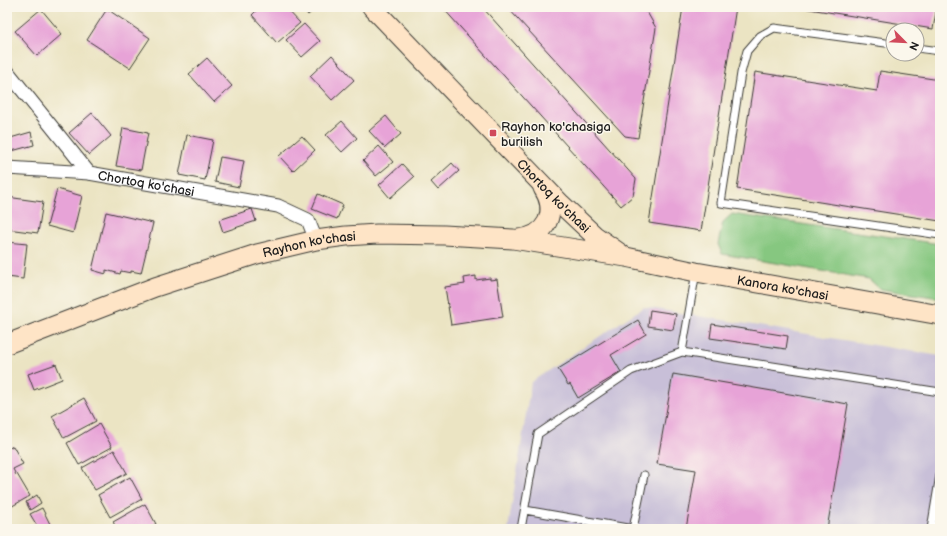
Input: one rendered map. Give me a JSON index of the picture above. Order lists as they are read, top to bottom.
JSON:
{
  "streets": {
    "street": ["Chortoq ko'chasi", "Rayhon ko'chasi", "Kanora ko'chasi"]
  },
  "crossings": [
    ["Chortoq ko'chasi", "Rayhon ko'chasi"],
    ["Chortoq ko'chasi", "Kanora ko'chasi"],
    ["Rayhon ko'chasi", "Kanora ko'chasi"]
  ],
  "places": {
    "transit": ["Rayhon ko'chasiga burilish"]
  },
  "north": "bottom right"
}
